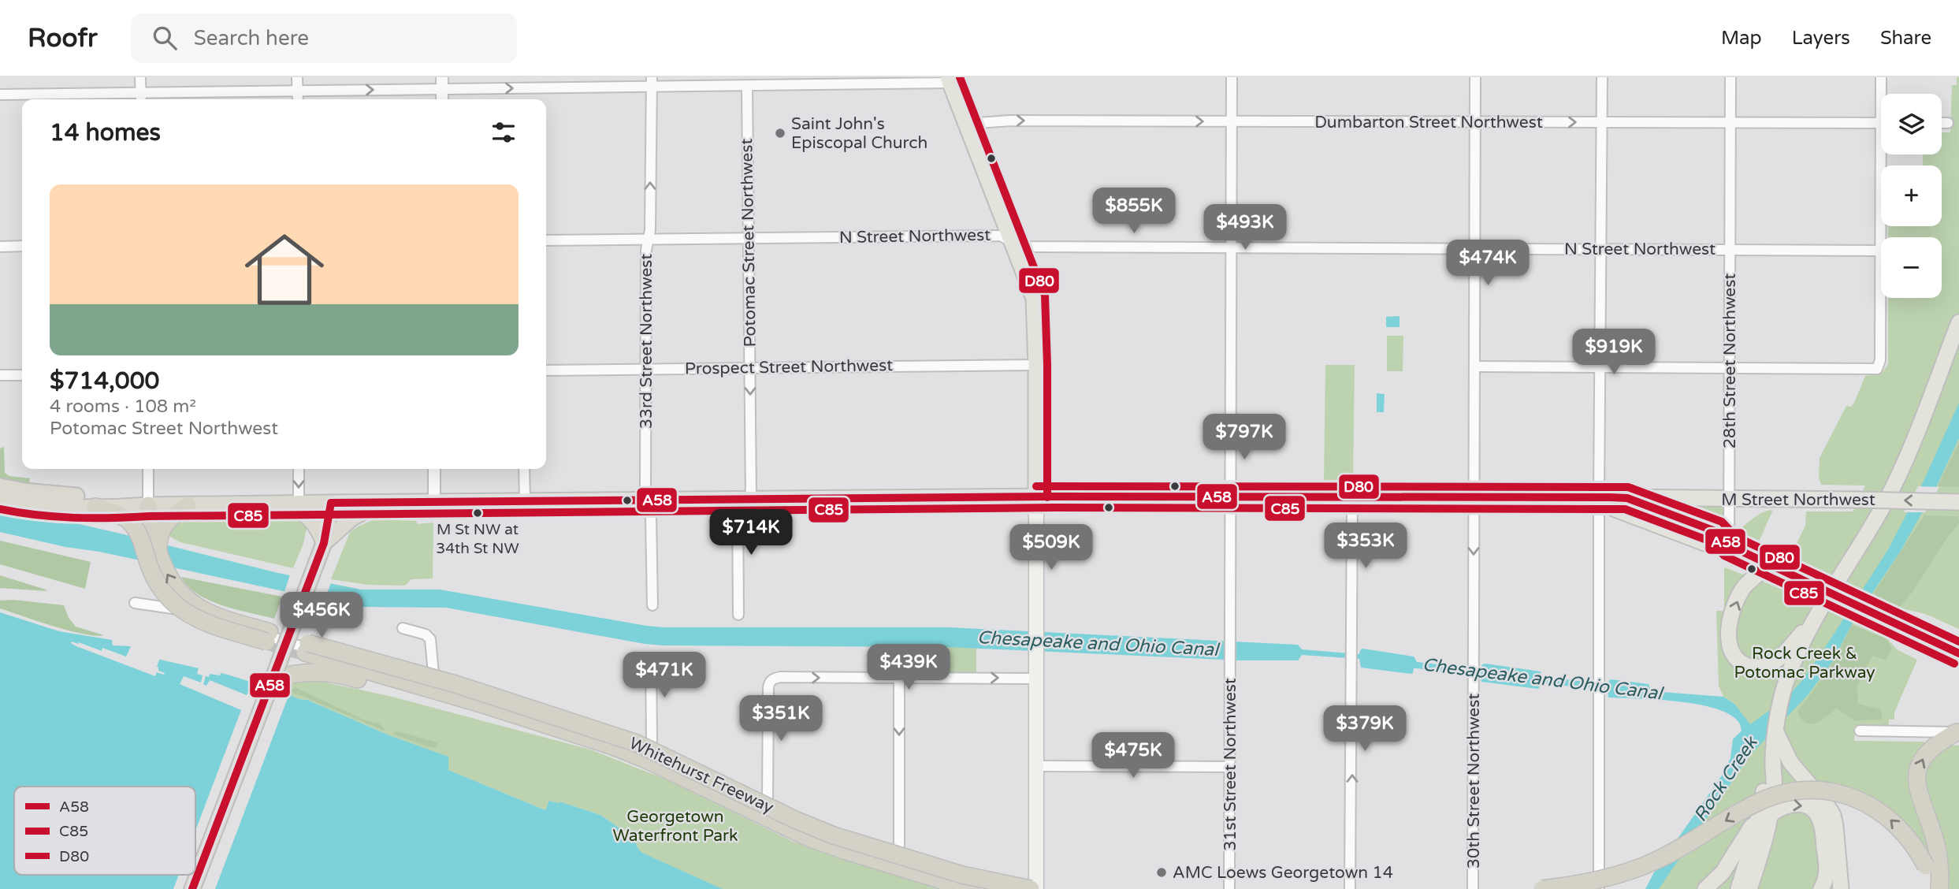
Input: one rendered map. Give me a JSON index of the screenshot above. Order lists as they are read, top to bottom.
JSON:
{
  "streets": {
    "highway": ["M Street Northwest", "Whitehurst Freeway"],
    "street": [
      "Dumbarton Street Northwest",
      "N Street Northwest",
      "Potomac Street Northwest",
      "33rd Street Northwest",
      "28th Street Northwest",
      "Prospect Street Northwest",
      "31st Street Northwest",
      "30th Street Northwest"
    ]
  },
  "crossings": [
    ["Dumbarton Street Northwest", "28th Street Northwest"],
    ["Dumbarton Street Northwest", "31st Street Northwest"],
    ["Dumbarton Street Northwest", "30th Street Northwest"],
    ["N Street Northwest", "Potomac Street Northwest"],
    ["N Street Northwest", "33rd Street Northwest"],
    ["N Street Northwest", "28th Street Northwest"],
    ["N Street Northwest", "31st Street Northwest"],
    ["N Street Northwest", "30th Street Northwest"],
    ["Potomac Street Northwest", "Prospect Street Northwest"],
    ["Potomac Street Northwest", "M Street Northwest"],
    ["33rd Street Northwest", "Prospect Street Northwest"],
    ["33rd Street Northwest", "M Street Northwest"],
    ["28th Street Northwest", "M Street Northwest"],
    ["M Street Northwest", "31st Street Northwest"],
    ["M Street Northwest", "30th Street Northwest"]
  ],
  "one_way": ["Dumbarton Street Northwest", "30th Street Northwest"],
  "water": ["Chesapeake and Ohio Canal", "Rock Creek"],
  "parks": ["Rock Creek & Potomac Parkway", "Georgetown Waterfront Park"],
  "places": ["Saint John's Episcopal Church", "M St NW at 34th St NW", "AMC Loews Georgetown 14"],
  "lines": ["transit line D80", "transit line A58", "transit line C85"],
  "legend": ["A58", "C85", "D80"],
  "page": {
    "header": "Roofr",
    "search": "Search here",
    "nav": ["Map", "Layers", "Share"],
    "map_buttons": ["+", "−"],
    "heading": "14 homes",
    "list": [
      {
        "name": "$714,000",
        "note": "4 rooms · 108 m² · Potomac Street Northwest"
      }
    ],
    "price": [
      "$855K",
      "$493K",
      "$474K",
      "$919K",
      "$797K",
      "$714K",
      "$353K",
      "$509K",
      "$456K",
      "$439K",
      "$471K",
      "$351K",
      "$379K",
      "$475K"
    ]
  }
}
